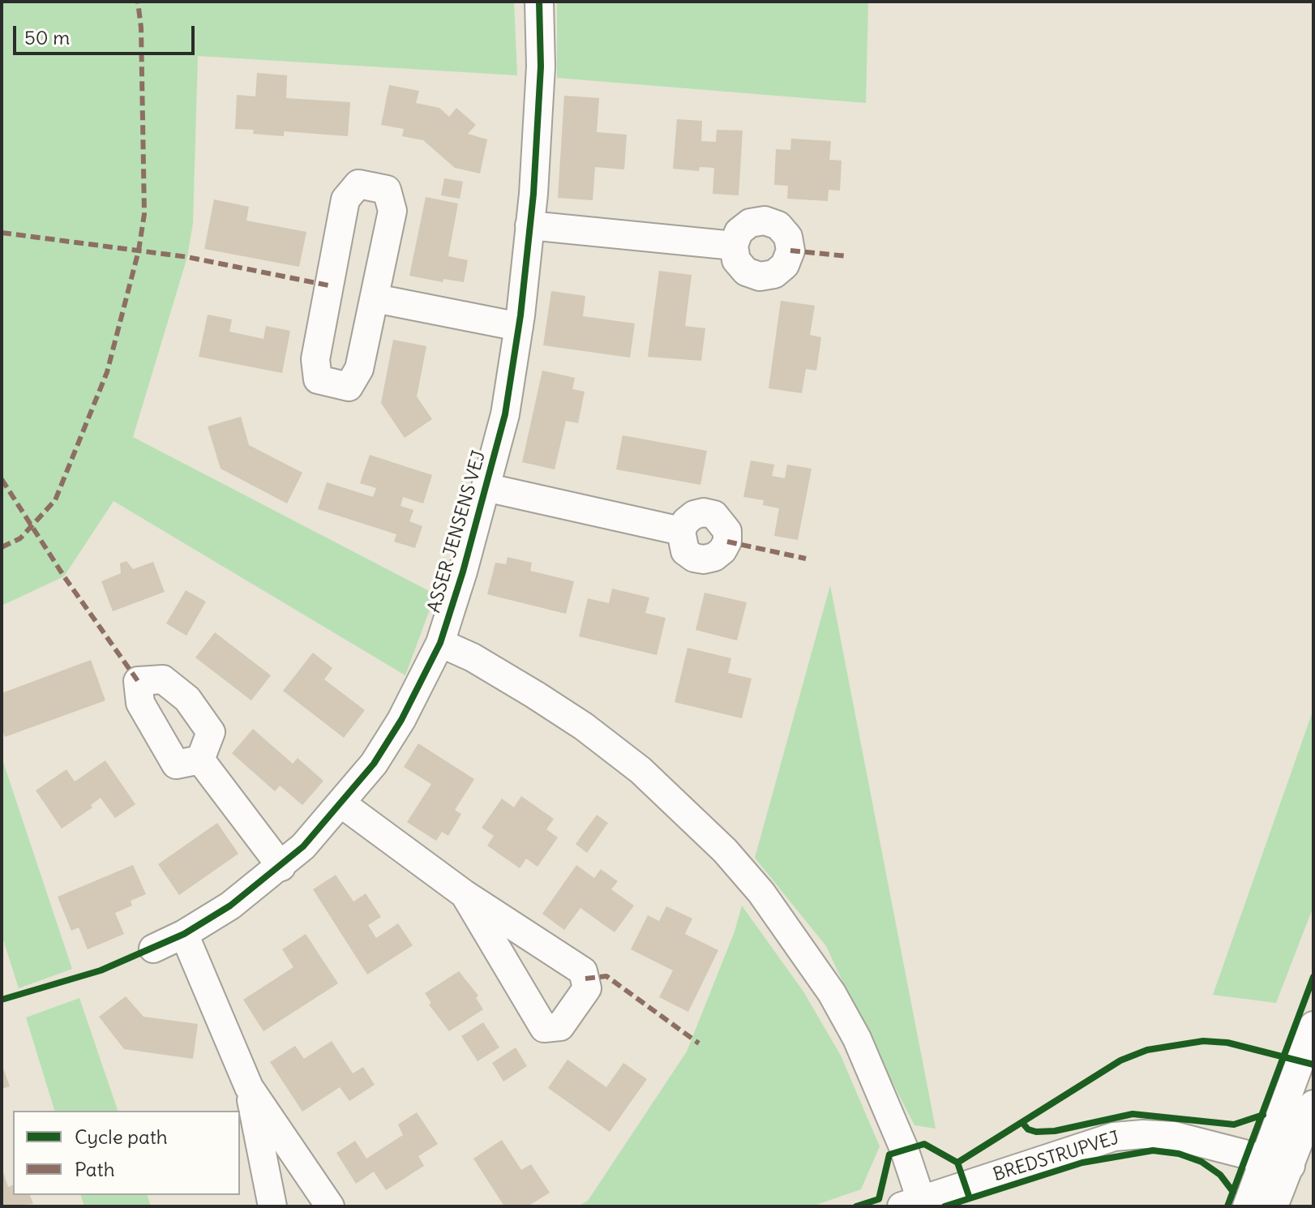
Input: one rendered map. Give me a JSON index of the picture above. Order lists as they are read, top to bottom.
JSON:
{
  "streets": {
    "street": ["ASSER JENSENS VEJ", "BREDSTRUPVEJ"]
  },
  "legend": ["Cycle path", "Path"],
  "scale_bar": "50 m"
}
